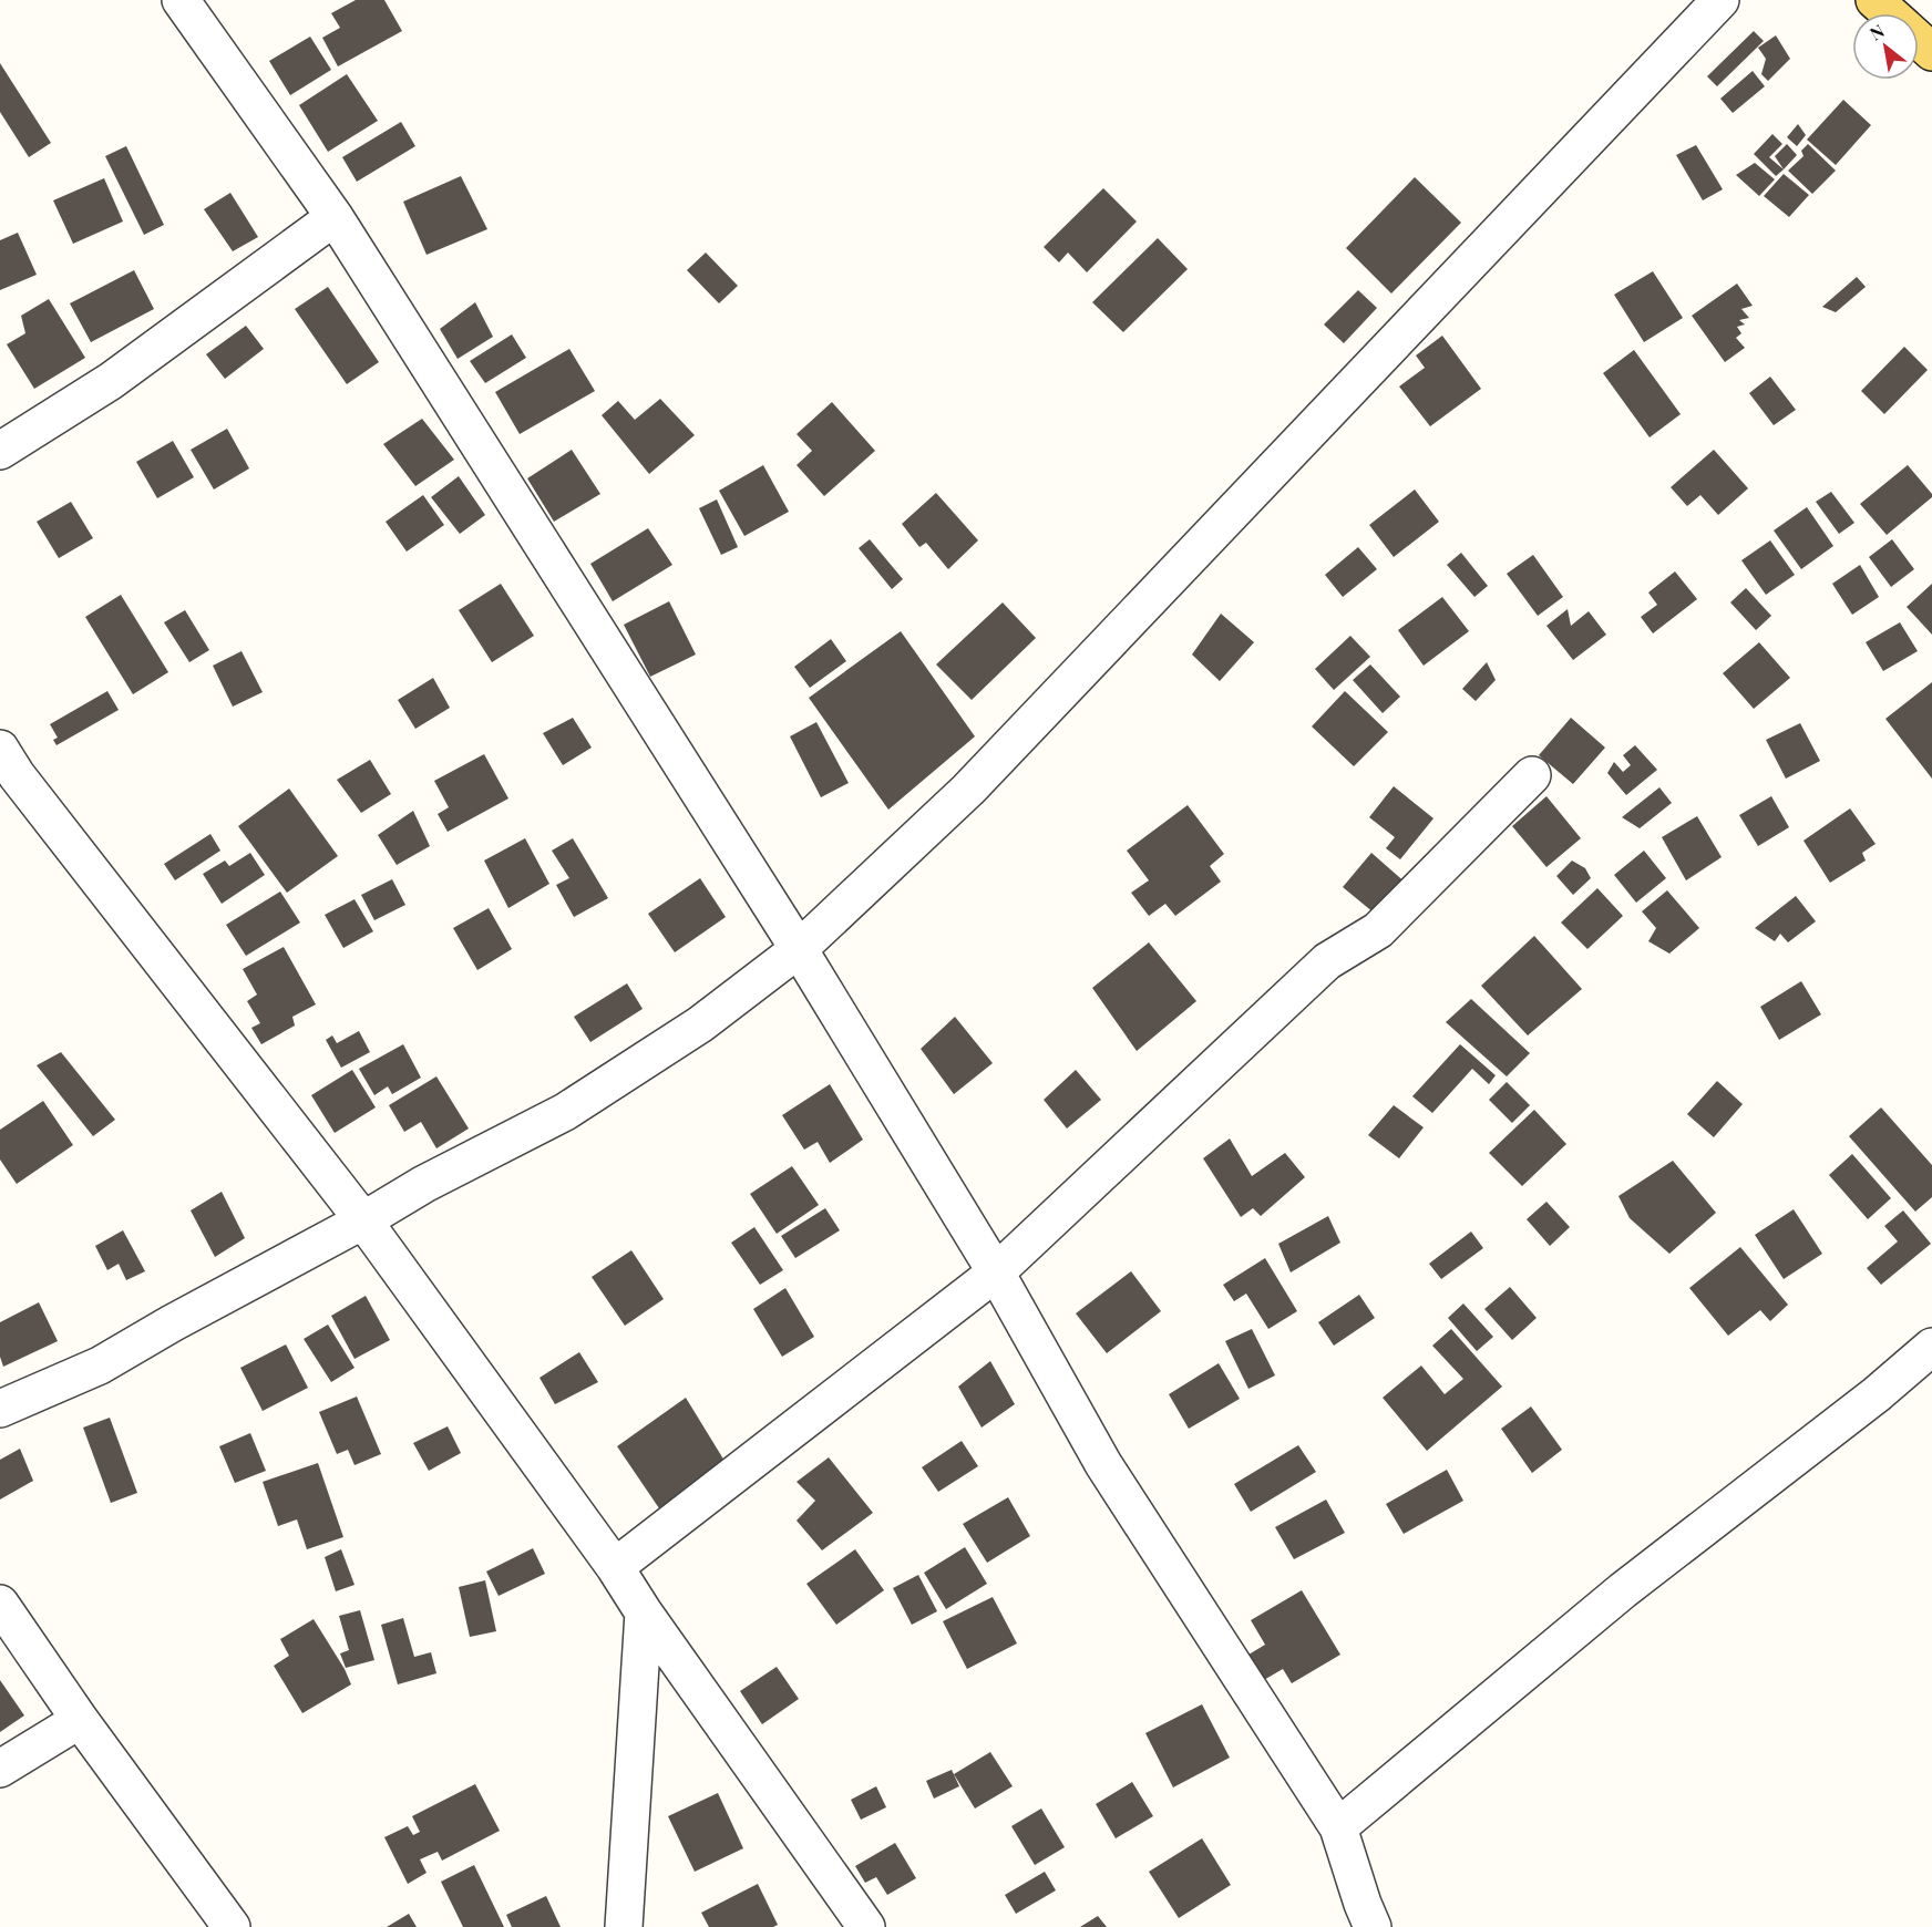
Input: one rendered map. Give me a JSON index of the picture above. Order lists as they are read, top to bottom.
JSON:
{
  "north": "top left"
}
